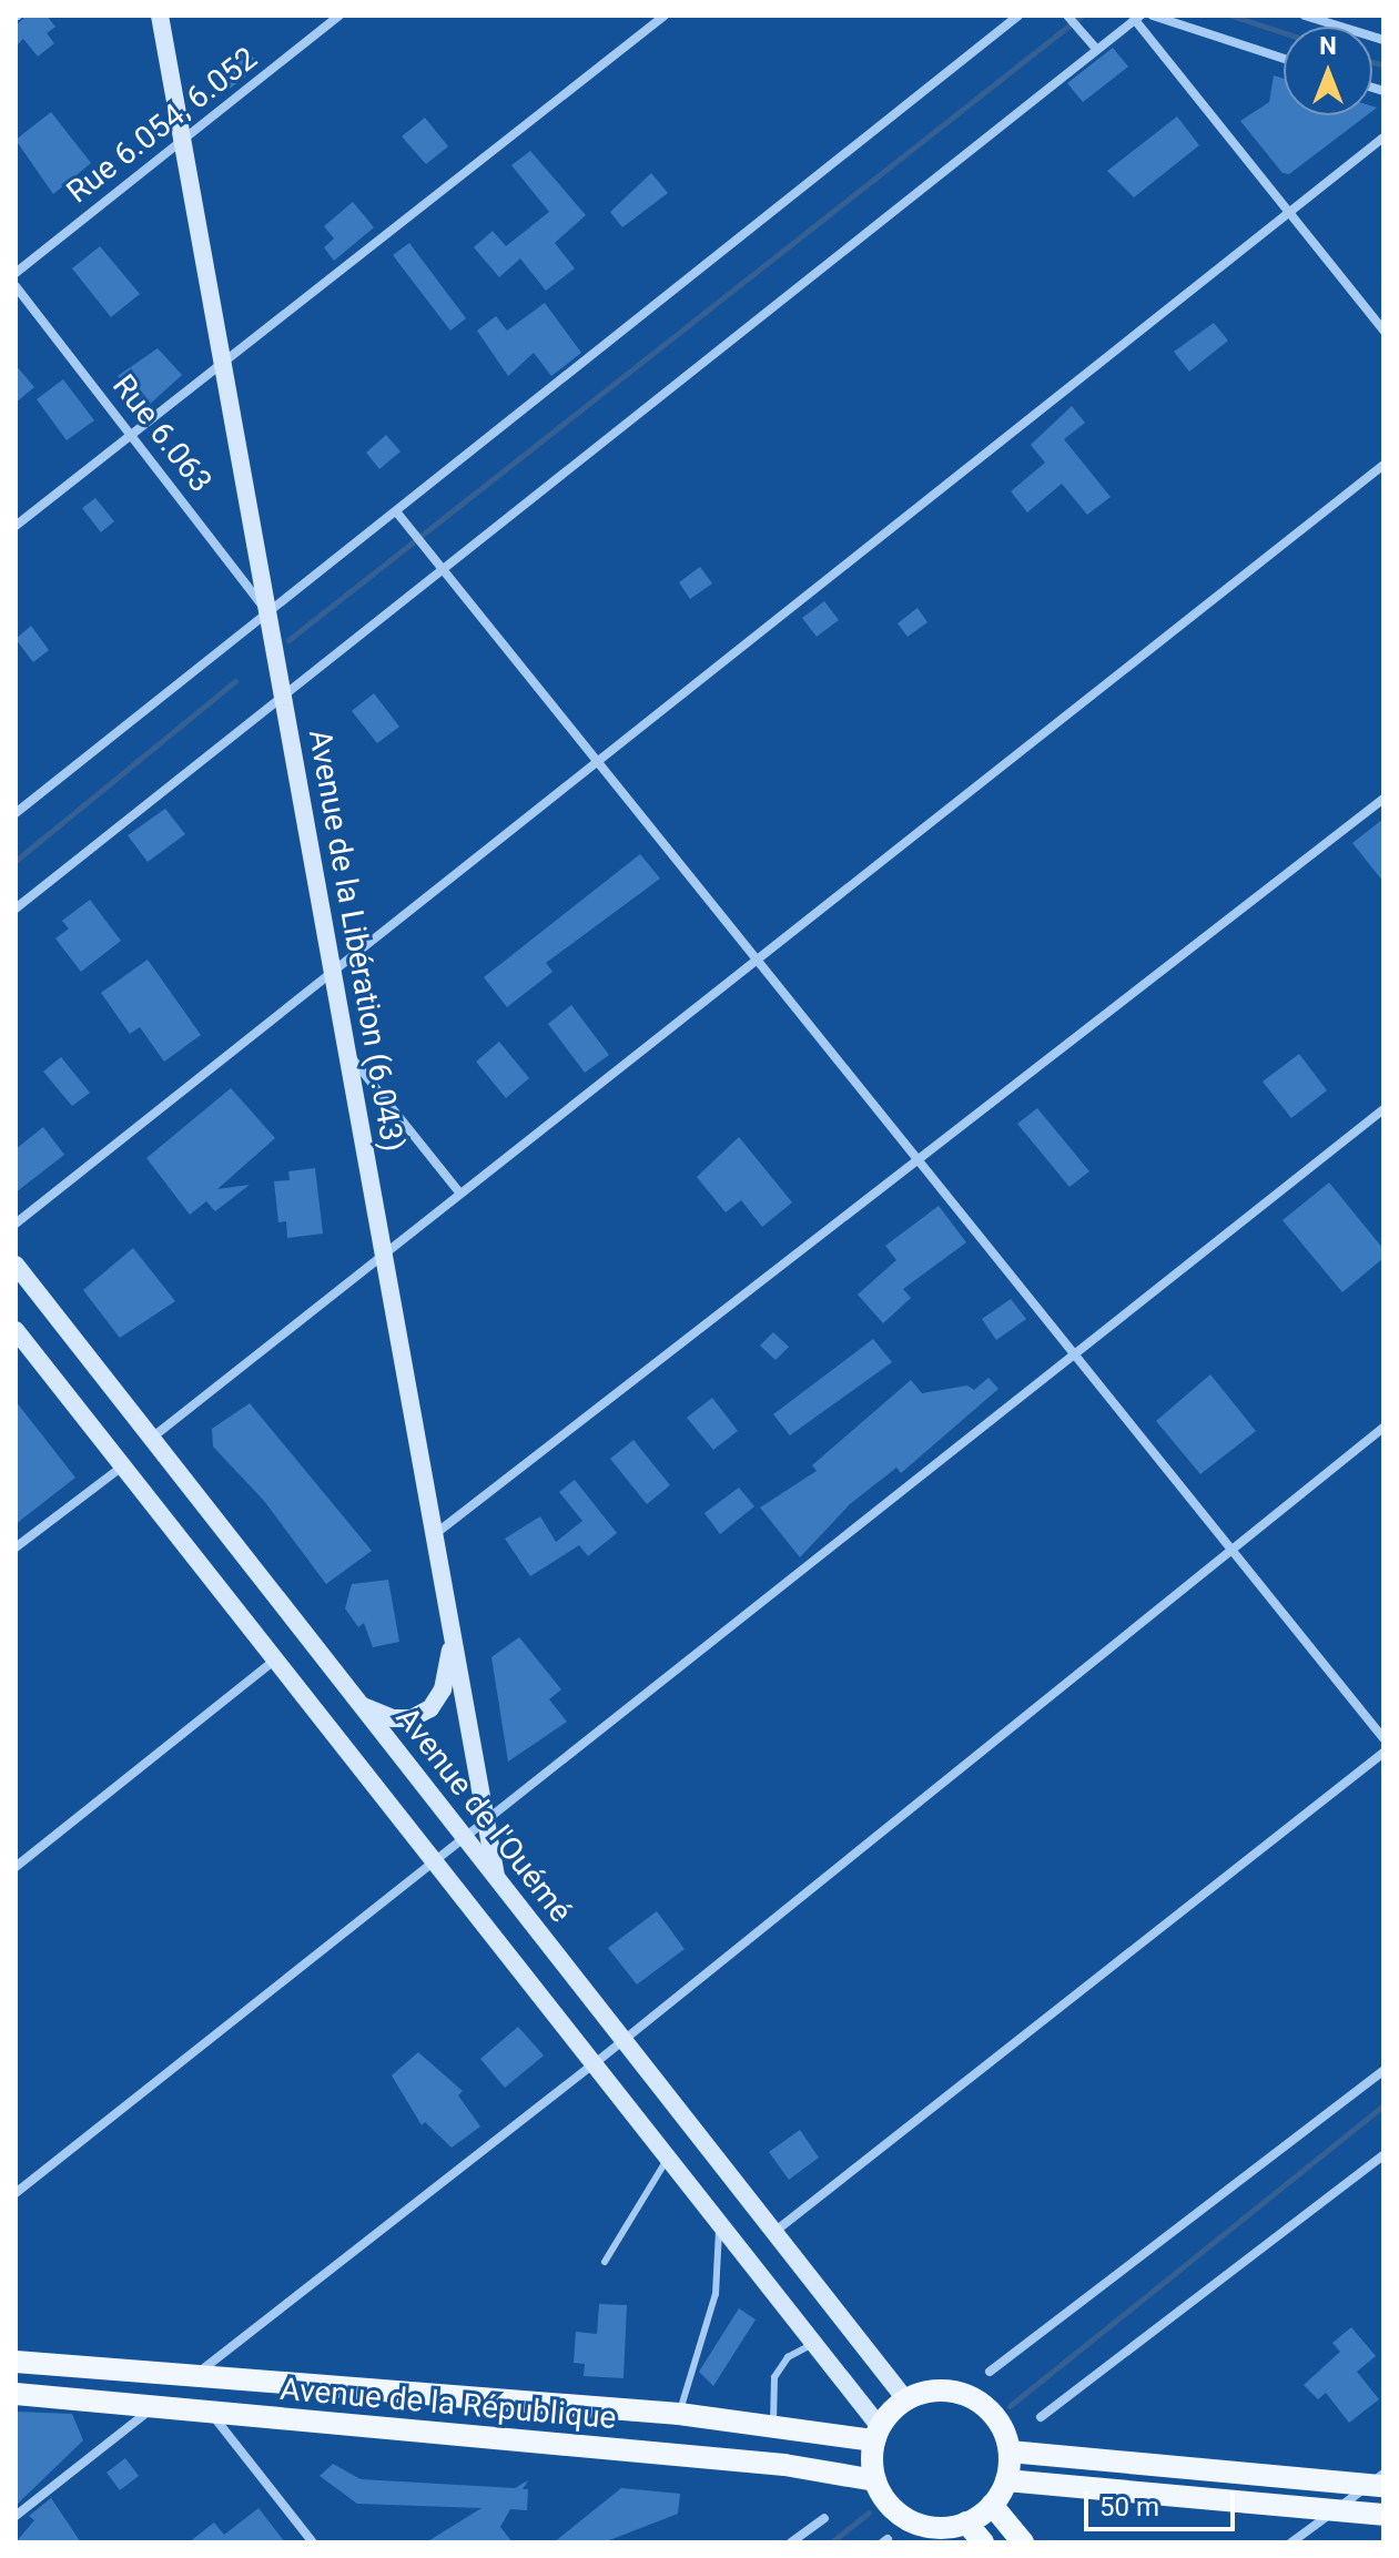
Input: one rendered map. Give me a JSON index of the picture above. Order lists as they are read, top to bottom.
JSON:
{
  "streets": {
    "main road": ["Avenue de la Libération (6.043)", "Avenue de l'Ouémé", "Avenue de la République"],
    "street": ["Rue 6.054, 6.052", "Rue 6.063"]
  },
  "crossings": [
    ["Rue 6.054, 6.052", "Avenue de la Libération (6.043)"],
    ["Rue 6.063", "Avenue de la Libération (6.043)"],
    ["Avenue de la Libération (6.043)", "Avenue de l'Ouémé"],
    ["Avenue de l'Ouémé", "Avenue de la République"]
  ],
  "scale_bar": "50 m",
  "north": "top"
}
